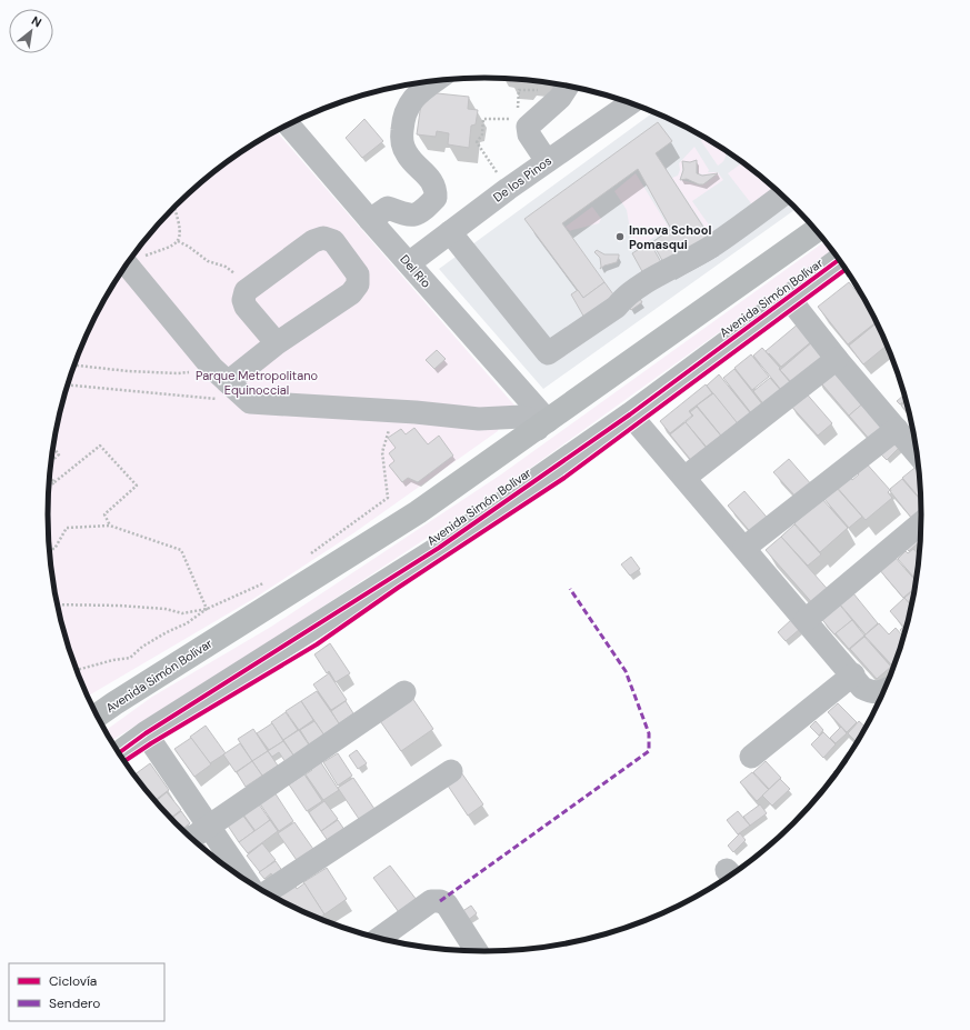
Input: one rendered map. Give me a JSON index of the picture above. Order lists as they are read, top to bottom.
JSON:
{
  "streets": {
    "highway": ["Avenida Simón Bolívar"],
    "street": ["De los Pinos", "Del Rio"]
  },
  "crossings": [
    ["De los Pinos", "Del Rio"],
    ["Del Rio", "Avenida Simón Bolívar"]
  ],
  "parks": ["Parque Metropolitano Equinoccial"],
  "places": ["Innova School Pomasqui"],
  "legend": ["Ciclovía", "Sendero"],
  "north": "top right"
}
